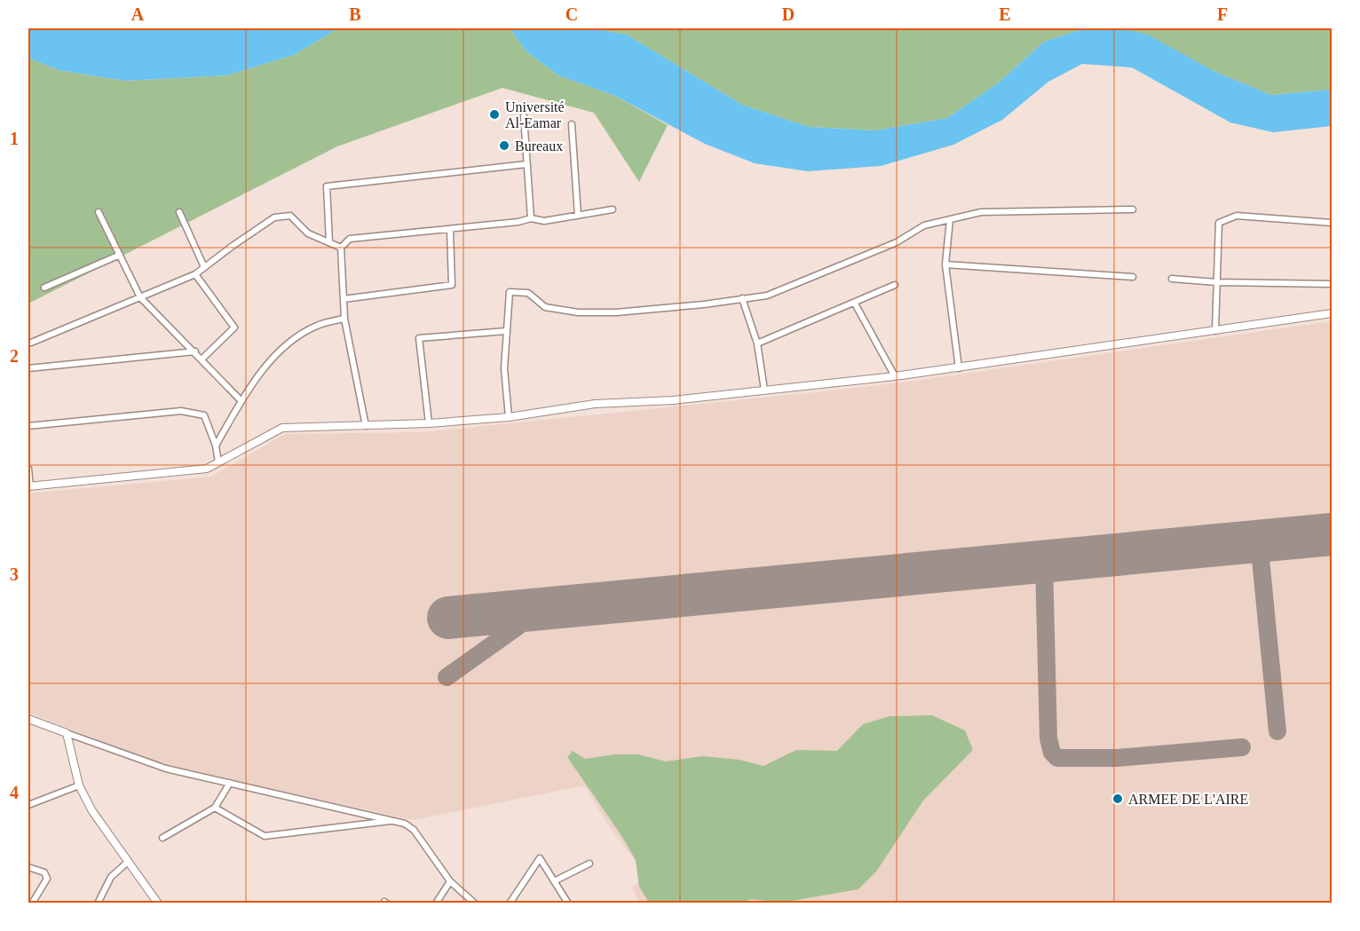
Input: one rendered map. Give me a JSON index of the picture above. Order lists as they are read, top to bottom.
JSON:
{
  "places": ["Université Al-Eamar", "Bureaux", "ARMEE DE L'AIRE"],
  "grid": {
    "columns": [
      "A",
      "B",
      "C",
      "D",
      "E",
      "F"
    ],
    "rows": [
      "1",
      "2",
      "3",
      "4"
    ]
  }
}
